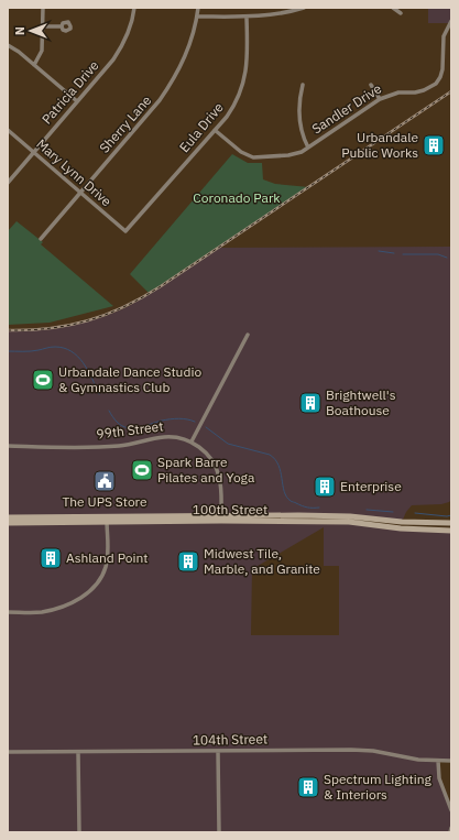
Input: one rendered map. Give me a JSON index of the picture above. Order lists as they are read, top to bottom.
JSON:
{
  "streets": {
    "main road": ["100th Street"],
    "street": [
      "Patricia Drive",
      "Sandler Drive",
      "Sherry Lane",
      "Eula Drive",
      "Mary Lynn Drive",
      "99th Street",
      "104th Street"
    ]
  },
  "crossings": [
    ["Patricia Drive", "Mary Lynn Drive"],
    ["Sandler Drive", "Eula Drive"],
    ["Sherry Lane", "Mary Lynn Drive"],
    ["Eula Drive", "Mary Lynn Drive"]
  ],
  "parks": ["Coronado Park"],
  "places": {
    "building": [
      "Urbandale Public Works",
      "Brightwell's Boathouse",
      "Enterprise",
      "Ashland Point",
      "Midwest Tile, Marble, and Granite",
      "Spectrum Lighting & Interiors"
    ],
    "sports": ["Urbandale Dance Studio & Gymnastics Club", "Spark Barre Pilates and Yoga"],
    "public building": ["The UPS Store"]
  },
  "north": "left"
}
